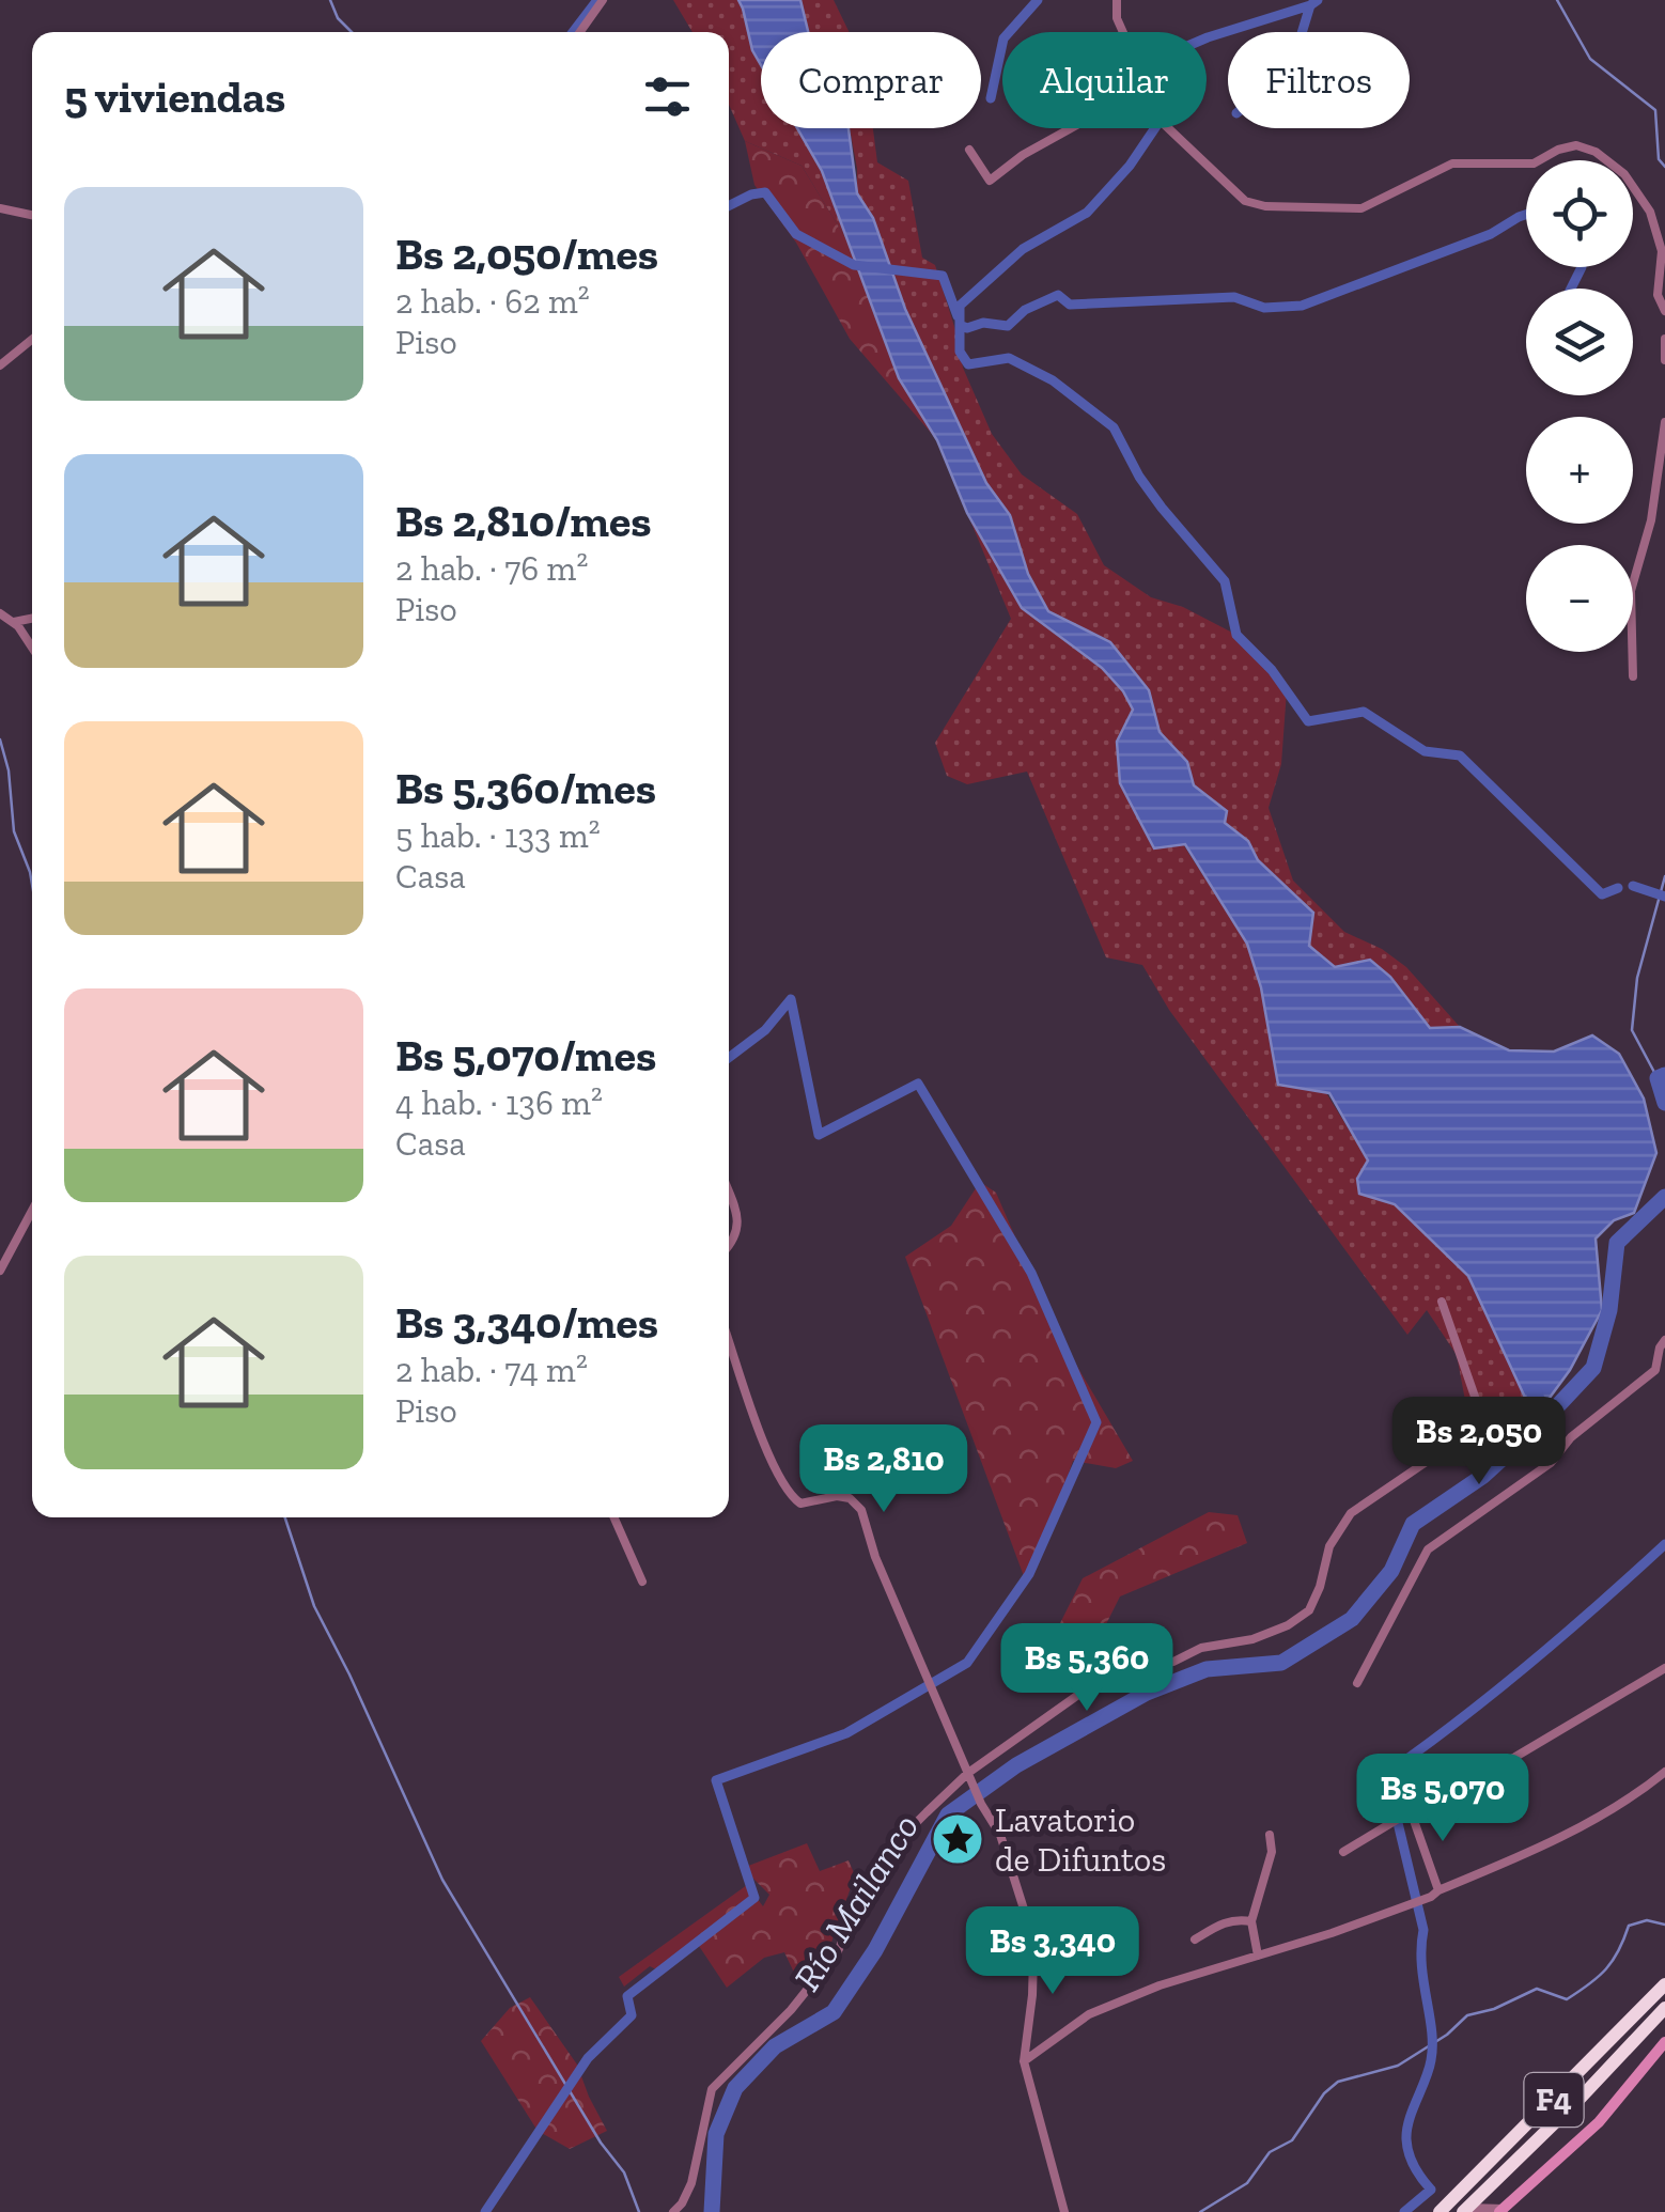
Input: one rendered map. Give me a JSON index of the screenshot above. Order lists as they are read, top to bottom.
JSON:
{
  "streets": {
    "highway": ["F4"]
  },
  "water": ["Río Mailanco"],
  "places": {
    "place": ["Lavatorio de Difuntos"]
  },
  "page": {
    "chip": ["Comprar", "Alquilar", "Filtros"],
    "heading": "5 viviendas",
    "map_buttons": ["+", "−"],
    "list": [
      {
        "name": "Bs 2,050/mes",
        "note": "2 hab. · 62 m² · Piso"
      },
      {
        "name": "Bs 2,810/mes",
        "note": "2 hab. · 76 m² · Piso"
      },
      {
        "name": "Bs 5,360/mes",
        "note": "5 hab. · 133 m² · Casa"
      },
      {
        "name": "Bs 5,070/mes",
        "note": "4 hab. · 136 m² · Casa"
      },
      {
        "name": "Bs 3,340/mes",
        "note": "2 hab. · 74 m² · Piso"
      }
    ],
    "price": [
      "Bs 2,050",
      "Bs 2,810",
      "Bs 5,360",
      "Bs 5,070",
      "Bs 3,340"
    ]
  }
}
